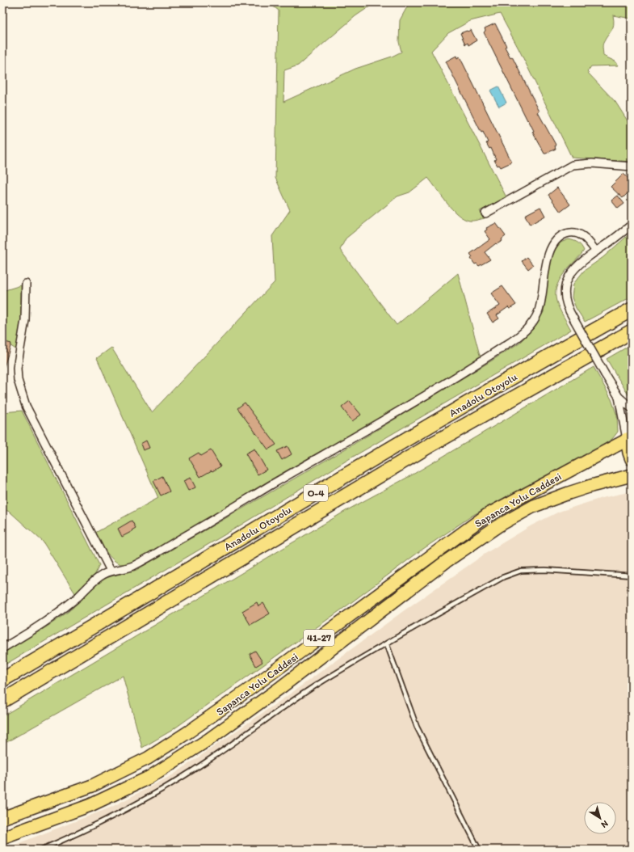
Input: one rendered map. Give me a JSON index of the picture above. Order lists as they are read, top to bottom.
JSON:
{
  "streets": {
    "highway": [
      "Anadolu Otoyolu",
      "O-4",
      "Sapanca Yolu Caddesi",
      "41-27"
    ]
  },
  "north": "bottom right"
}
